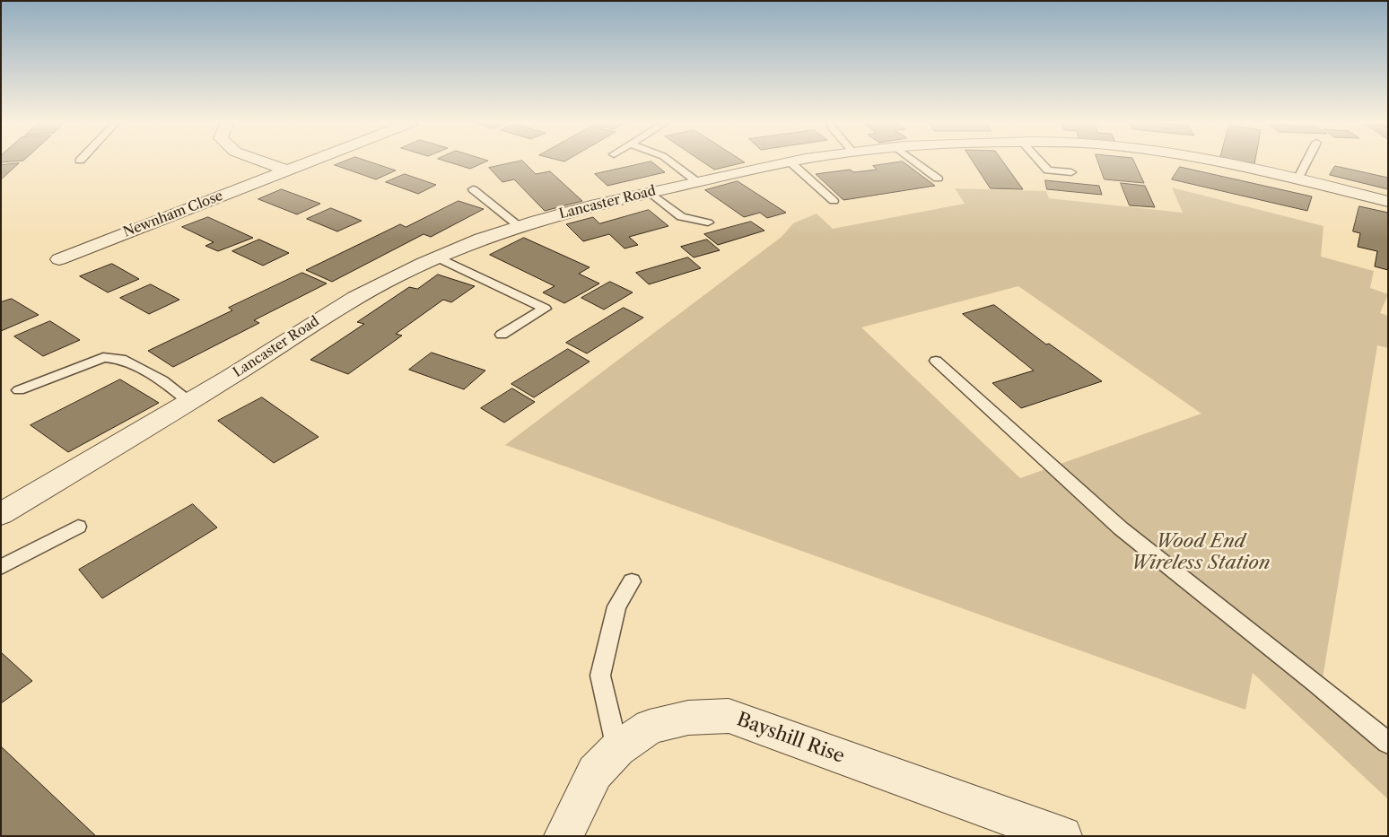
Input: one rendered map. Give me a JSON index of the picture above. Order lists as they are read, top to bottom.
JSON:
{
  "streets": {
    "street": ["Lancaster Road", "Newnham Close", "Bayshill Rise"]
  },
  "parks": ["Wood End Wireless Station"]
}
